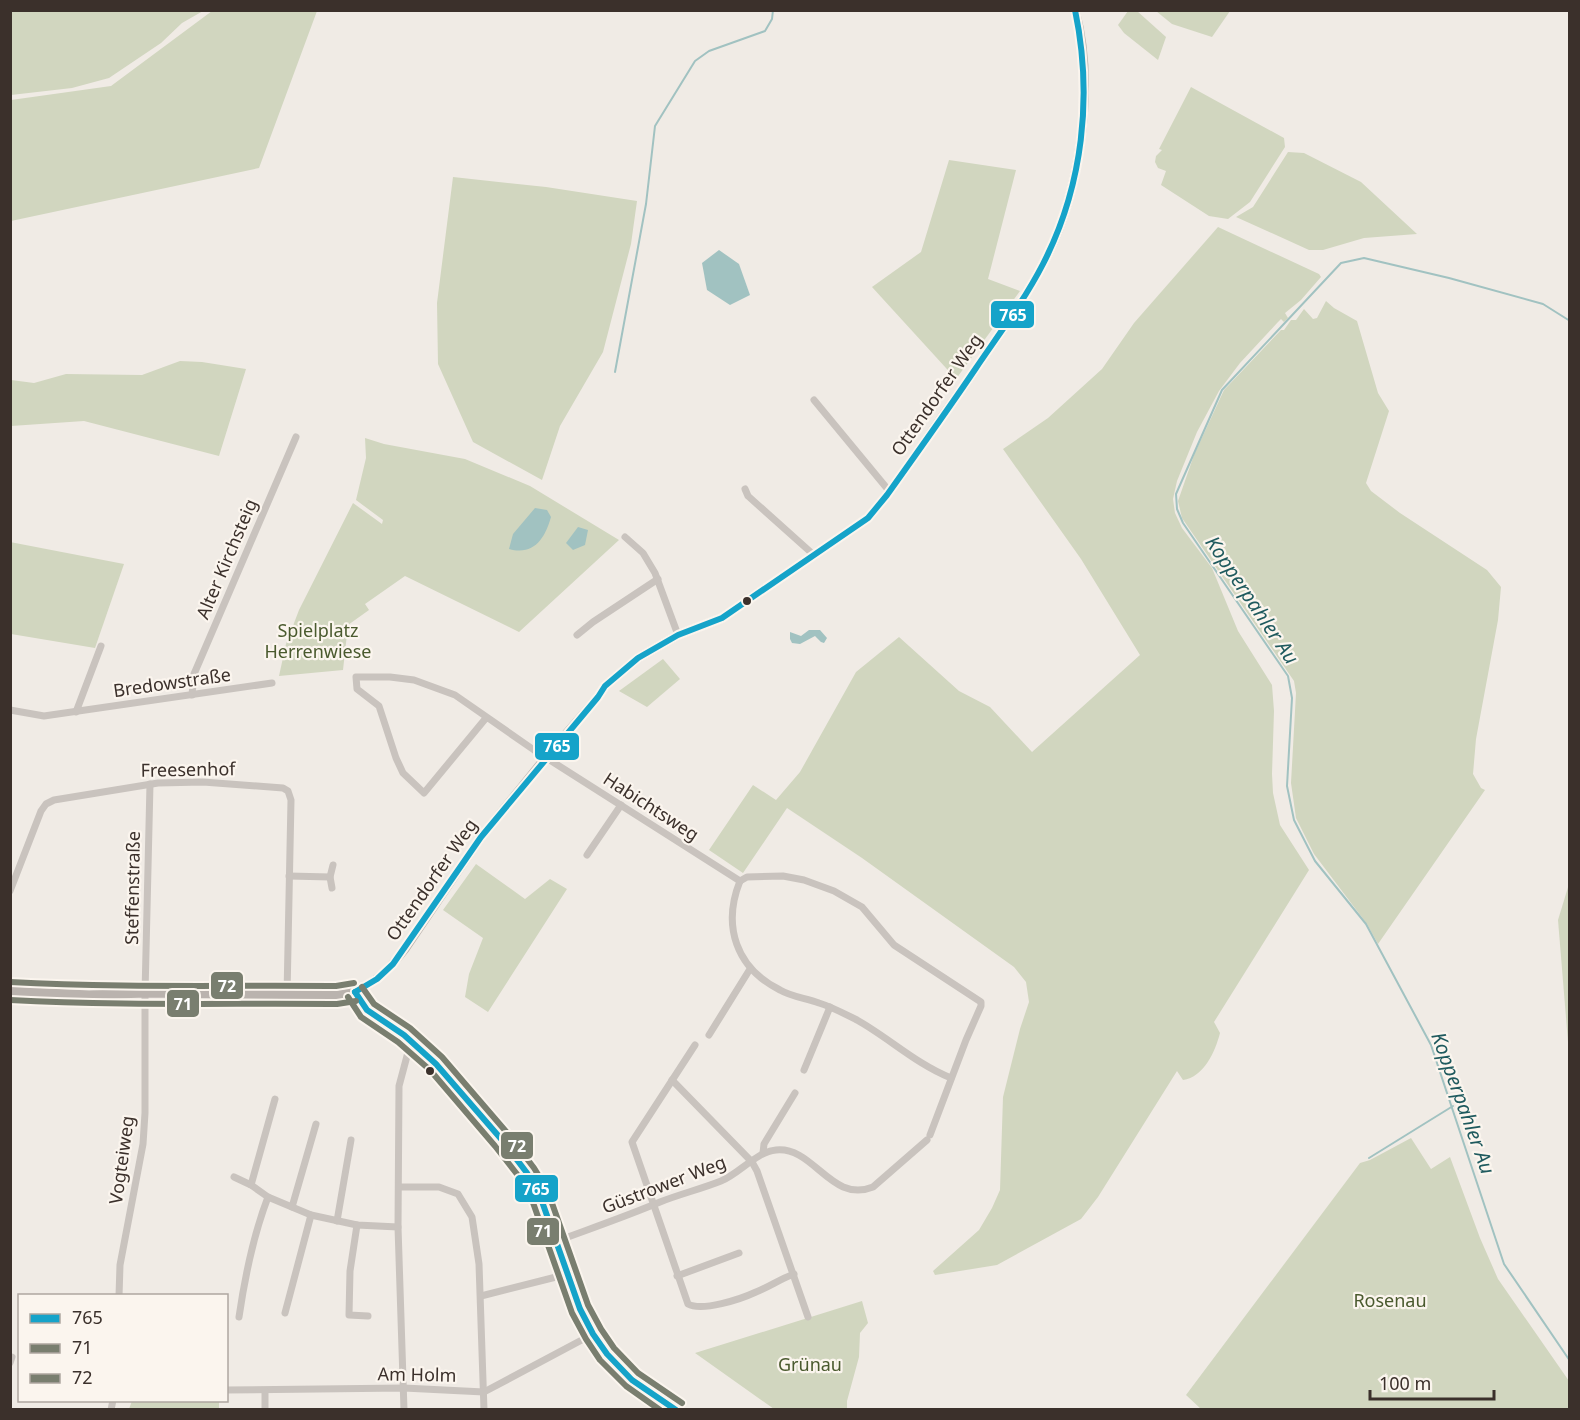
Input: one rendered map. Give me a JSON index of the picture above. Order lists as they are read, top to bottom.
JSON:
{
  "streets": {
    "main road": ["Ottendorfer Weg"],
    "street": [
      "Alter Kirchsteig",
      "Bredowstraße",
      "Freesenhof",
      "Habichtsweg",
      "Steffenstraße",
      "Vogteiweg",
      "Güstrower Weg",
      "Am Holm"
    ]
  },
  "crossings": [
    ["Ottendorfer Weg", "Habichtsweg"],
    ["Alter Kirchsteig", "Bredowstraße"],
    ["Freesenhof", "Steffenstraße"],
    ["Steffenstraße", "Vogteiweg"]
  ],
  "water": ["Kopperpahler Au"],
  "parks": ["Spielplatz Herrenwiese", "Rosenau", "Grünau"],
  "lines": ["transit line 765", "transit line 72", "transit line 71"],
  "legend": ["765", "71", "72"],
  "scale_bar": "100 m"
}
